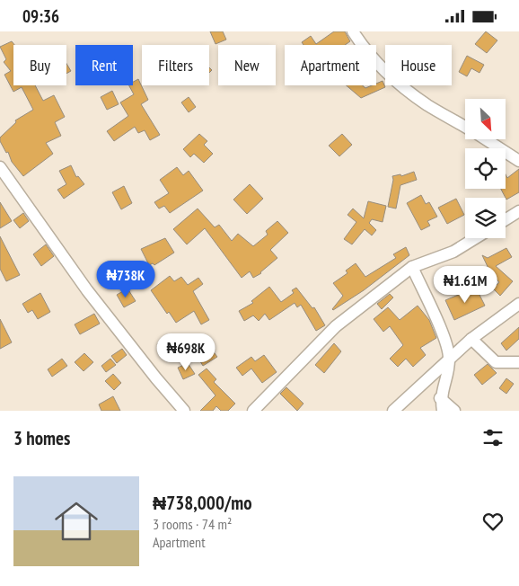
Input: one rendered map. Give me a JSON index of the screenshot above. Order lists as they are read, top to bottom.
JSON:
{
  "north": "bottom right",
  "page": {
    "status": "09:36",
    "chip": [
      "Buy",
      "Rent",
      "Filters",
      "New",
      "Apartment",
      "House"
    ],
    "price": ["₦738K", "₦1.61M", "₦698K"],
    "heading": "3 homes",
    "list": [
      {
        "name": "₦738,000/mo",
        "note": "3 rooms · 74 m² · Apartment"
      }
    ]
  }
}
